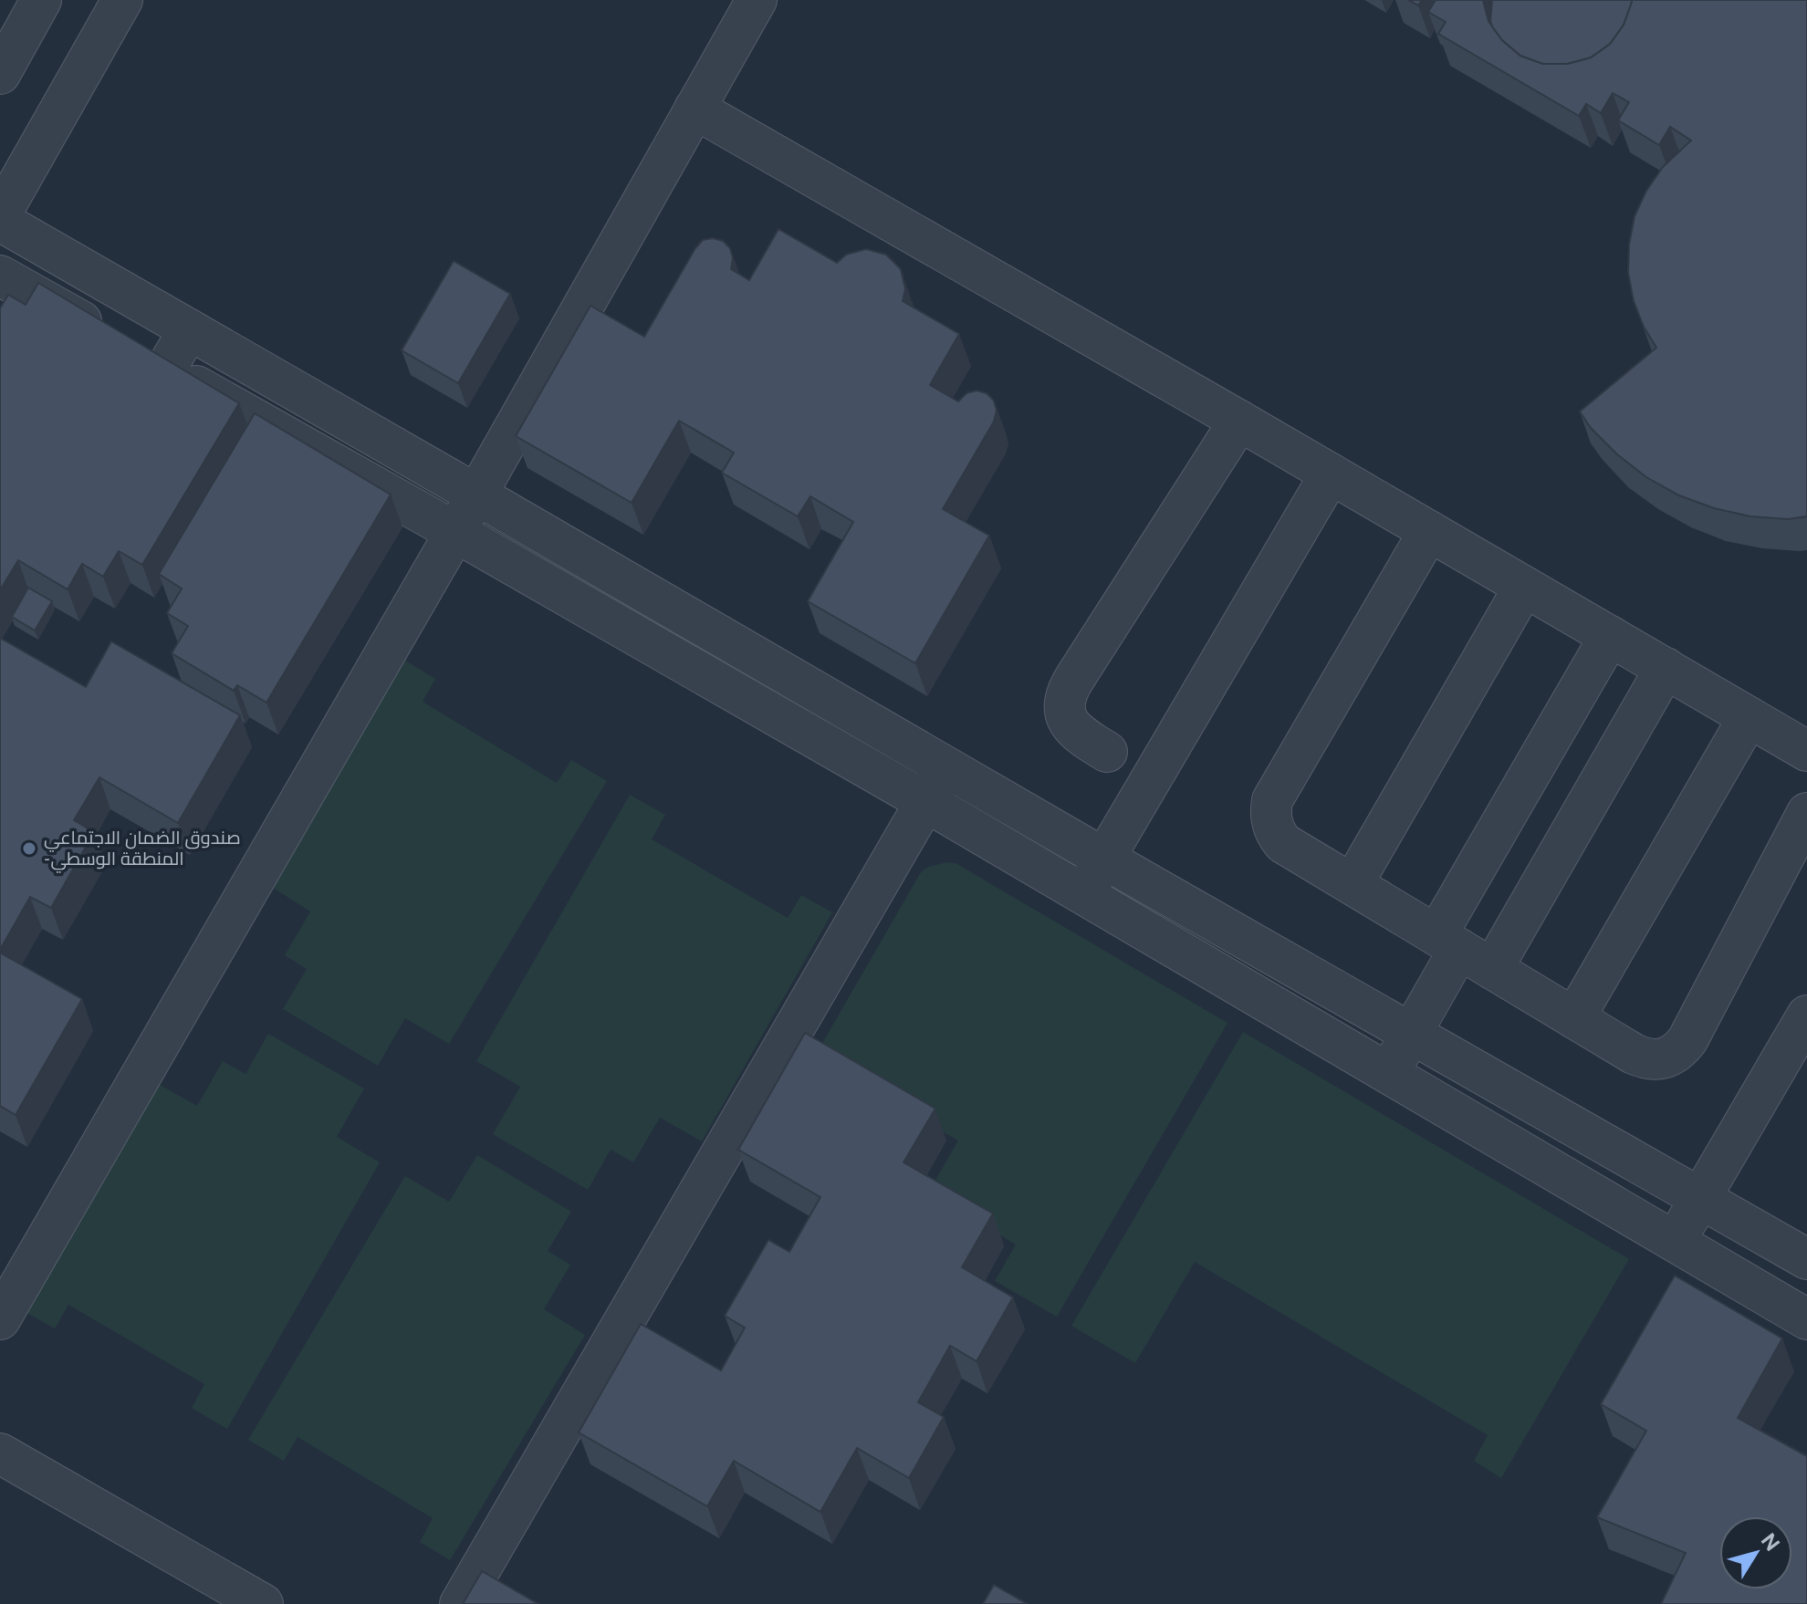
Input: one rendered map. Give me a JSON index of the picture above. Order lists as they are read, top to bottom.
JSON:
{
  "places": ["صندوق الضمان الاجتماعي -المنطقة الوسطي"],
  "north": "top right"
}
